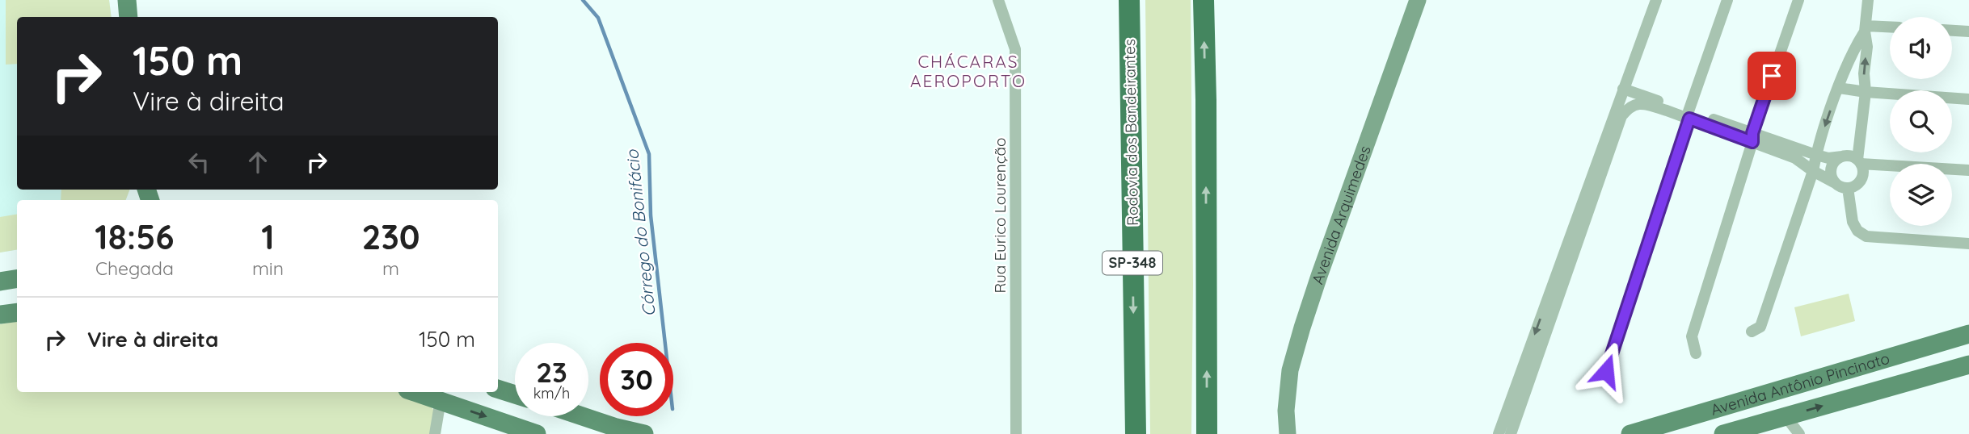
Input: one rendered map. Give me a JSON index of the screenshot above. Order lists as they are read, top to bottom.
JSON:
{
  "streets": {
    "highway": ["Rodovia dos Bandeirantes", "SP-348"],
    "main road": ["Avenida Arquimedes", "Avenida Antônio Pincinato"],
    "street": ["Rua Eurico Lourenção"]
  },
  "districts": ["CHÁCARAS AEROPORTO"],
  "water": ["Córrego do Bonifácio"],
  "page": {
    "turn": ["150 m", "Vire à direita"],
    "eta": [
      "18:56",
      "Chegada",
      "1",
      "min",
      "230",
      "m"
    ],
    "list": [
      {
        "name": "Vire à direita",
        "value": "150 m"
      }
    ],
    "speed": "23 km/h",
    "limit": "30"
  }
}
